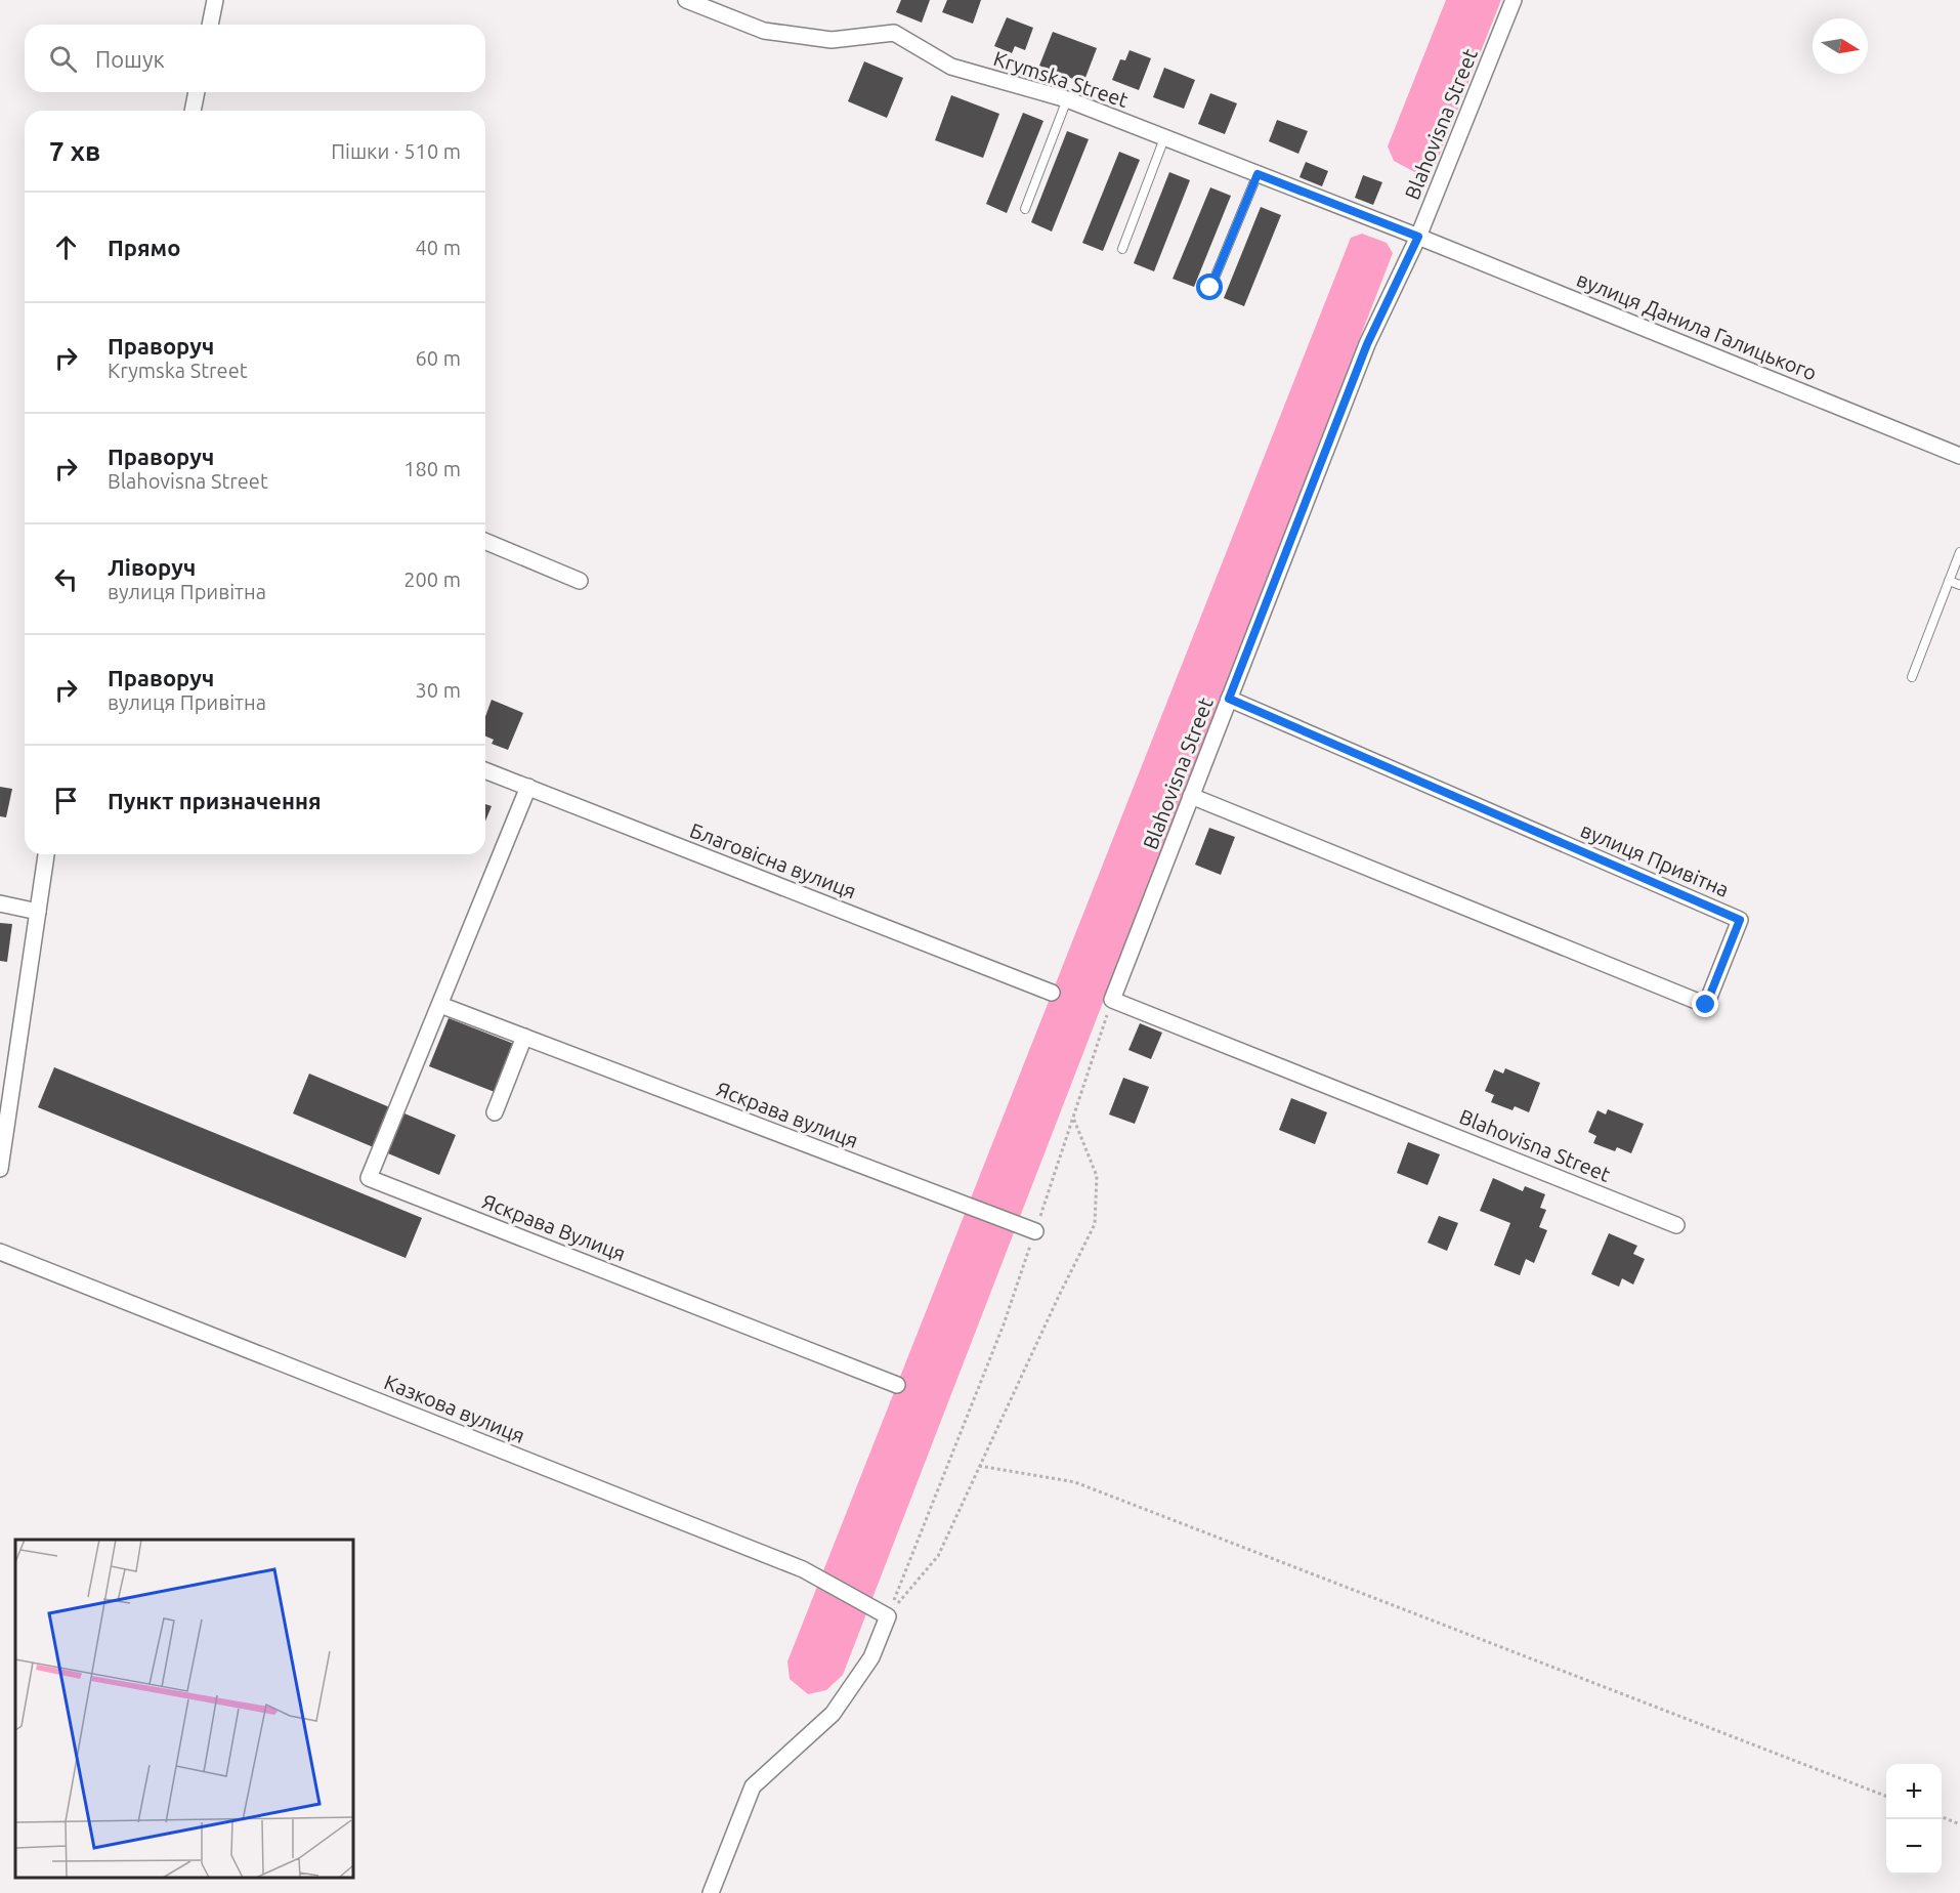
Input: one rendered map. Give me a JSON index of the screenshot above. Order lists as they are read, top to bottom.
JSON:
{
  "streets": {
    "street": [
      "Krymska Street",
      "Blahovisna Street",
      "вулиця Данила Галицького",
      "вулиця Привітна",
      "Благовісна вулиця",
      "Яскрава вулиця",
      "Яскрава Вулиця",
      "Казкова вулиця"
    ]
  },
  "crossings": [
    ["Krymska Street", "Blahovisna Street"],
    ["Krymska Street", "вулиця Данила Галицького"],
    ["Blahovisna Street", "вулиця Данила Галицького"],
    ["Blahovisna Street", "вулиця Привітна"],
    ["Яскрава вулиця", "Яскрава Вулиця"]
  ],
  "north": "right",
  "page": {
    "search": "Пошук",
    "heading": ["7 хв", "Пішки · 510 m"],
    "list": [
      ["Прямо", "40 m"],
      ["Праворуч", "Krymska Street", "60 m"],
      ["Праворуч", "Blahovisna Street", "180 m"],
      ["Ліворуч", "вулиця Привітна", "200 m"],
      ["Праворуч", "вулиця Привітна", "30 m"],
      "Пункт призначення"
    ],
    "map_buttons": ["+", "−"]
  }
}
